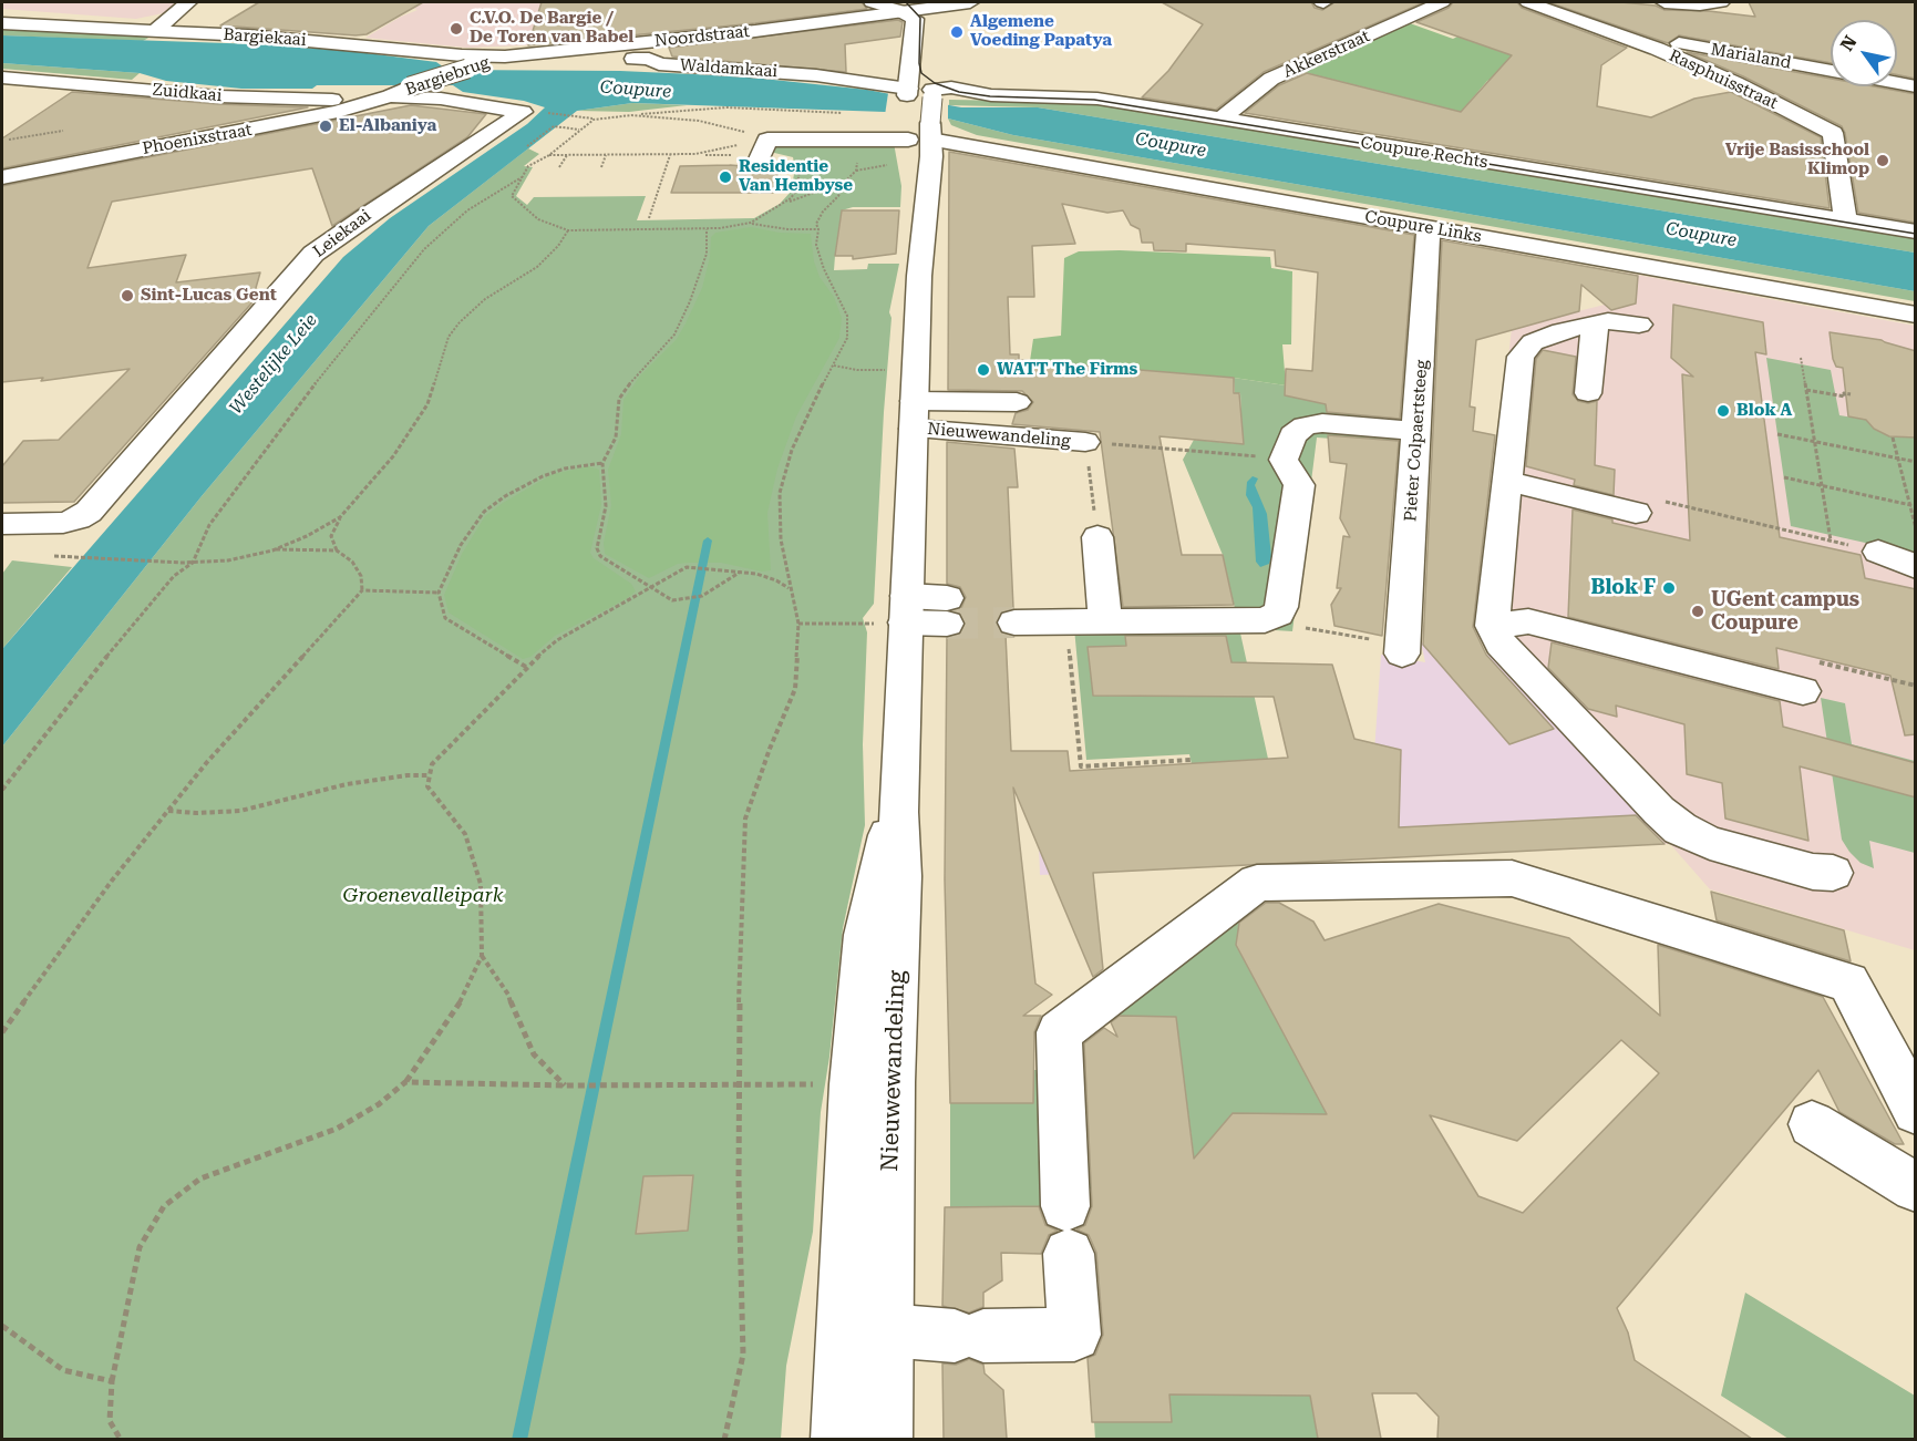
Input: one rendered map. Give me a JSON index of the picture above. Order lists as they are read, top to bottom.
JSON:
{
  "streets": {
    "street": [
      "Noordstraat",
      "Bargiekaai",
      "Akkerstraat",
      "Marialand",
      "Waldamkaai",
      "Bargiebrug",
      "Rasphuisstraat",
      "Zuidkaai",
      "Phoenixstraat",
      "Coupure Rechts",
      "Coupure Links",
      "Leiekaai",
      "Nieuwewandeling",
      "Pieter Colpaertsteeg"
    ]
  },
  "crossings": [
    ["Noordstraat", "Waldamkaai"],
    ["Bargiekaai", "Waldamkaai"],
    ["Bargiekaai", "Bargiebrug"],
    ["Akkerstraat", "Coupure Rechts"],
    ["Marialand", "Rasphuisstraat"],
    ["Waldamkaai", "Bargiebrug"],
    ["Bargiebrug", "Zuidkaai"],
    ["Bargiebrug", "Phoenixstraat"],
    ["Bargiebrug", "Leiekaai"],
    ["Rasphuisstraat", "Coupure Rechts"],
    ["Zuidkaai", "Phoenixstraat"],
    ["Zuidkaai", "Leiekaai"],
    ["Phoenixstraat", "Leiekaai"],
    ["Coupure Rechts", "Coupure Links"],
    ["Coupure Rechts", "Nieuwewandeling"],
    ["Coupure Links", "Nieuwewandeling"],
    ["Coupure Links", "Pieter Colpaertsteeg"]
  ],
  "water": ["Coupure", "Westelijke Leie"],
  "parks": ["Groenevalleipark"],
  "places": [
    "C.V.O. De Bargie / De Toren van Babel",
    "Algemene Voeding Papatya",
    "El-Albaniya",
    "Vrije Basisschool Klimop",
    "Residentie Van Hembyse",
    "Sint-Lucas Gent",
    "WATT The Firms",
    "Blok A",
    "Blok F",
    "UGent campus Coupure"
  ],
  "north": "top left"
}
